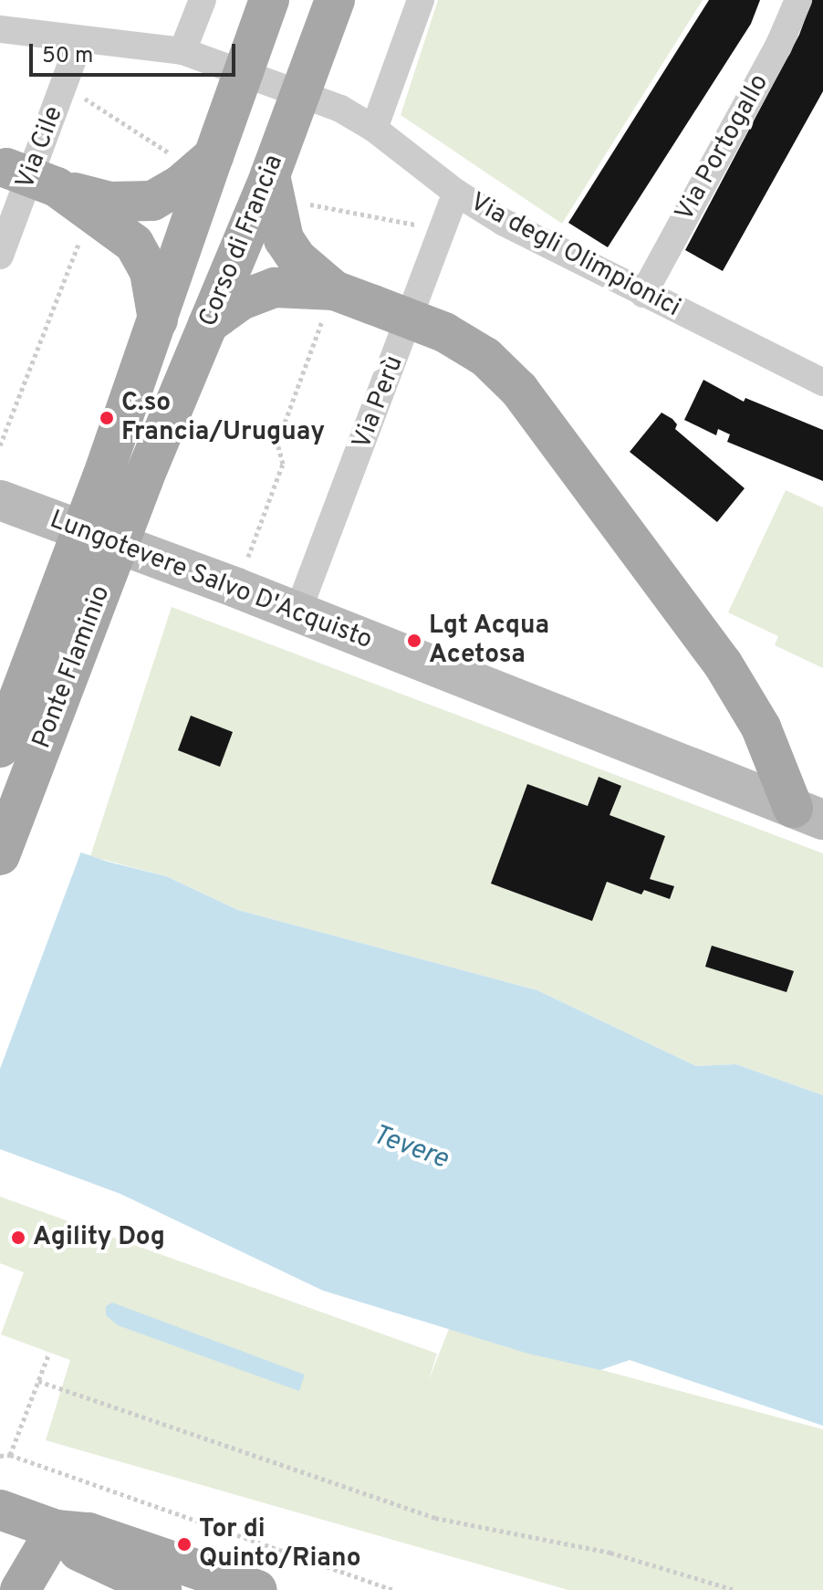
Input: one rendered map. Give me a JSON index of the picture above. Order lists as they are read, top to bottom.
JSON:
{
  "streets": {
    "main road": ["Corso di Francia", "Lungotevere Salvo D'Acquisto", "Ponte Flaminio"],
    "street": [
      "Via Cile",
      "Via Portogallo",
      "Via degli Olimpionici",
      "Via Perù"
    ]
  },
  "crossings": [
    ["Via Cile", "Via degli Olimpionici"],
    ["Via Portogallo", "Via degli Olimpionici"],
    ["Corso di Francia", "Ponte Flaminio"],
    ["Via degli Olimpionici", "Via Perù"],
    ["Via Perù", "Lungotevere Salvo D'Acquisto"]
  ],
  "water": ["Tevere"],
  "places": [
    "C.so Francia/Uruguay",
    "Lgt Acqua Acetosa",
    "Agility Dog",
    "Tor di Quinto/Riano"
  ],
  "scale_bar": "50 m"
}
